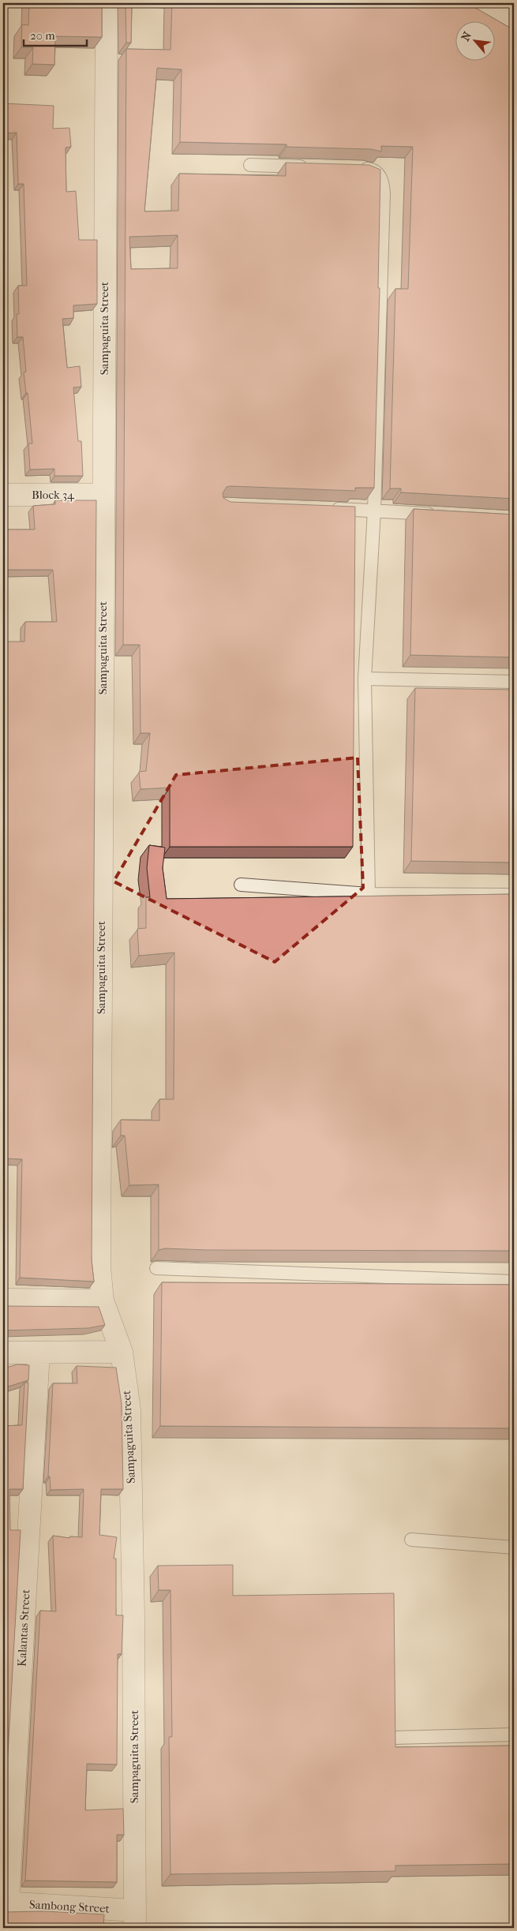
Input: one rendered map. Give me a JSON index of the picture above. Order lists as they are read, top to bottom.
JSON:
{
  "streets": {
    "street": [
      "Sampaguita Street",
      "Block 34",
      "Kalantas Street",
      "Sambong Street"
    ]
  },
  "crossings": [
    ["Sampaguita Street", "Block 34"],
    ["Sampaguita Street", "Sambong Street"],
    ["Kalantas Street", "Sambong Street"]
  ],
  "scale_bar": "20 m",
  "north": "top left"
}
